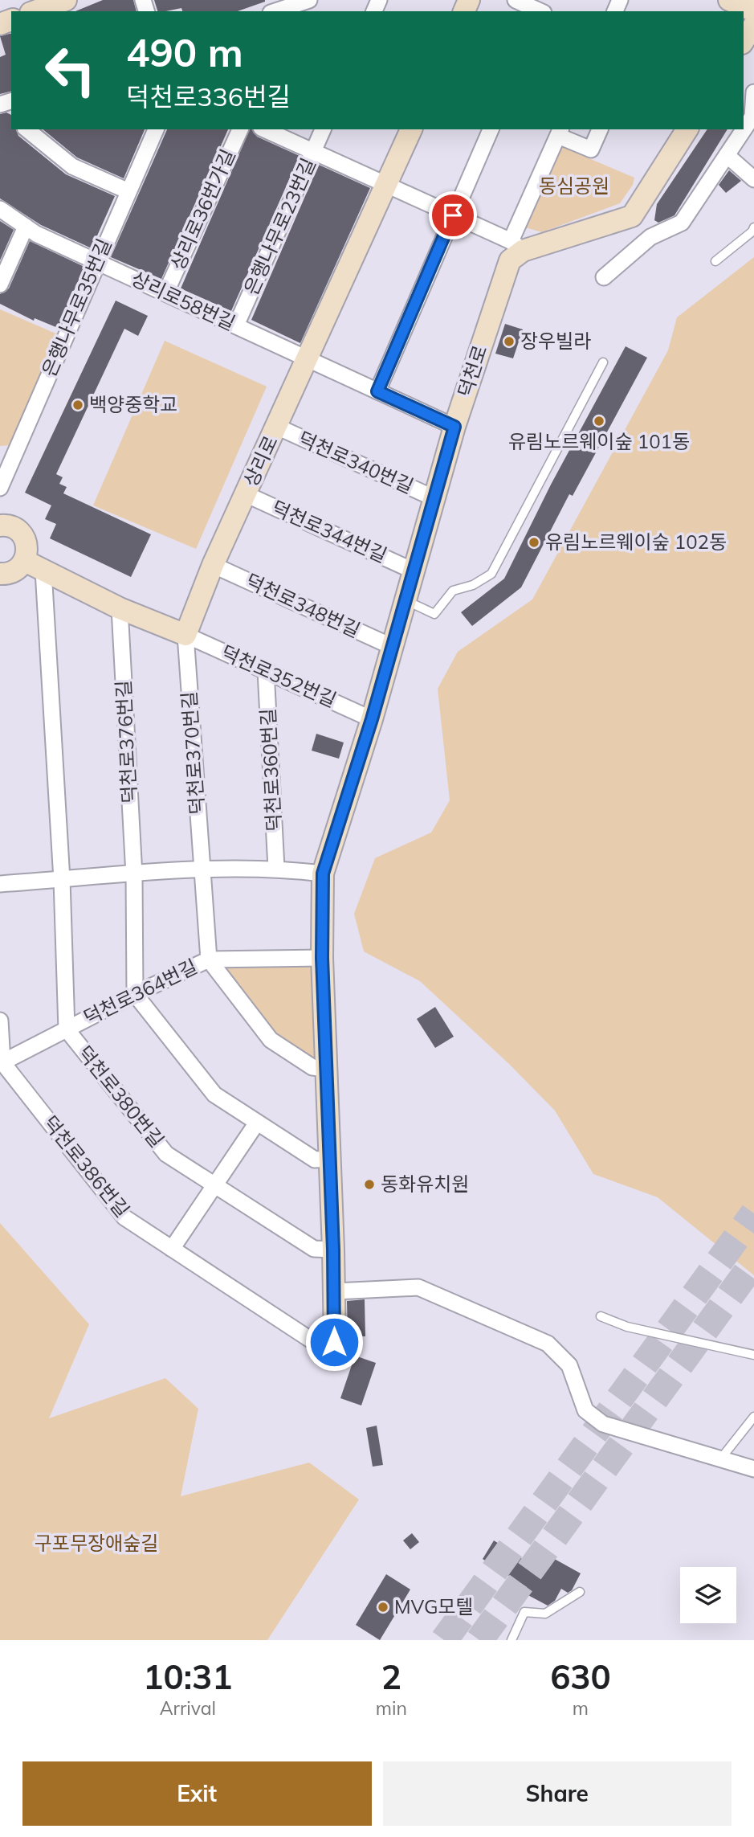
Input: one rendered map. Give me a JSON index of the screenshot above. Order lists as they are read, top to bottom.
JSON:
{
  "streets": {
    "main road": ["덕천로", "상리로"],
    "street": [
      "상리로36번가길",
      "은행나무로23번길",
      "상리로58번길",
      "은행나무로35번길",
      "덕천로340번길",
      "덕천로344번길",
      "덕천로348번길",
      "덕천로352번길",
      "덕천로376번길",
      "덕천로370번길",
      "덕천로360번길",
      "덕천로364번길",
      "덕천로380번길",
      "덕천로386번길"
    ]
  },
  "crossings": [
    ["상리로36번가길", "상리로58번길"],
    ["은행나무로23번길", "상리로58번길"],
    ["상리로58번길", "은행나무로35번길"],
    ["상리로58번길", "덕천로"],
    ["상리로58번길", "상리로"],
    ["덕천로", "덕천로340번길"],
    ["덕천로", "덕천로344번길"],
    ["덕천로", "덕천로348번길"],
    ["덕천로", "덕천로352번길"],
    ["덕천로", "덕천로364번길"],
    ["덕천로", "덕천로380번길"],
    ["덕천로", "덕천로386번길"],
    ["상리로", "덕천로340번길"],
    ["상리로", "덕천로344번길"],
    ["상리로", "덕천로348번길"],
    ["상리로", "덕천로352번길"],
    ["상리로", "덕천로370번길"],
    ["덕천로352번길", "덕천로370번길"],
    ["덕천로352번길", "덕천로360번길"],
    ["덕천로376번길", "덕천로364번길"],
    ["덕천로370번길", "덕천로364번길"],
    ["덕천로364번길", "덕천로380번길"],
    ["덕천로364번길", "덕천로386번길"]
  ],
  "parks": ["동심공원", "구포무장애숲길"],
  "places": [
    "장우빌라",
    "백양중학교",
    "유림노르웨이숲 101동",
    "유림노르웨이숲 102동",
    "동화유치원",
    "MVG모텔"
  ],
  "page": {
    "turn": ["490 m", "덕천로336번길"],
    "eta": [
      "10:31",
      "Arrival",
      "2",
      "min",
      "630",
      "m"
    ],
    "buttons": ["Exit", "Share"]
  }
}
